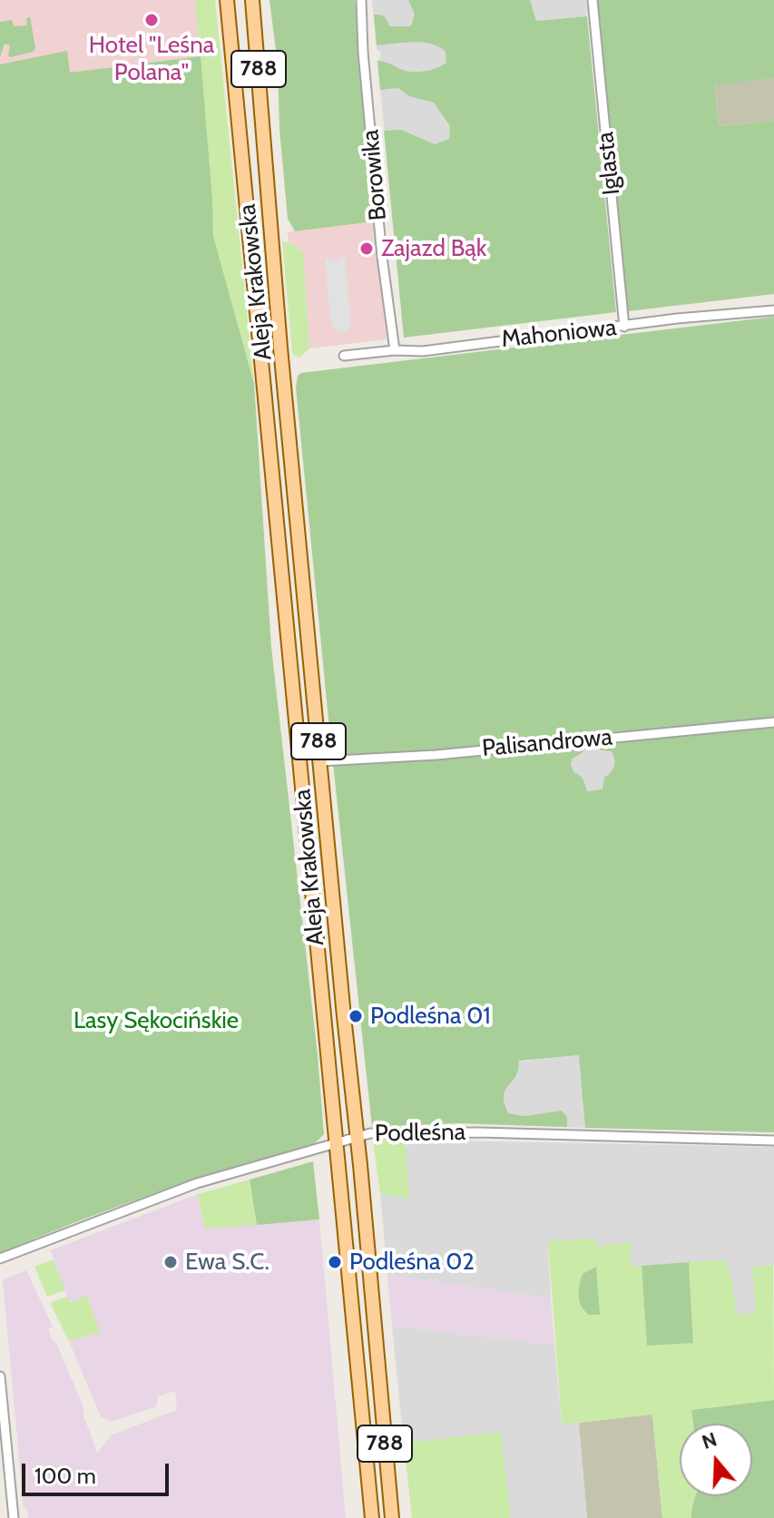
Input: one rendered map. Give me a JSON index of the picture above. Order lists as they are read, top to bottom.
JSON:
{
  "streets": {
    "main road": ["788", "Aleja Krakowska"],
    "street": [
      "Iglasta",
      "Borowika",
      "Mahoniowa",
      "Palisandrowa",
      "Podleśna"
    ]
  },
  "crossings": [
    ["Iglasta", "Mahoniowa"],
    ["Borowika", "Mahoniowa"],
    ["Aleja Krakowska", "Palisandrowa"],
    ["Aleja Krakowska", "Podleśna"]
  ],
  "parks": ["Lasy Sękocińskie"],
  "places": [
    "Hotel \"Leśna Polana\"",
    "Zajazd Bąk",
    "Podleśna 01",
    "Ewa S.C.",
    "Podleśna 02"
  ],
  "scale_bar": "100 m",
  "north": "top"
}
